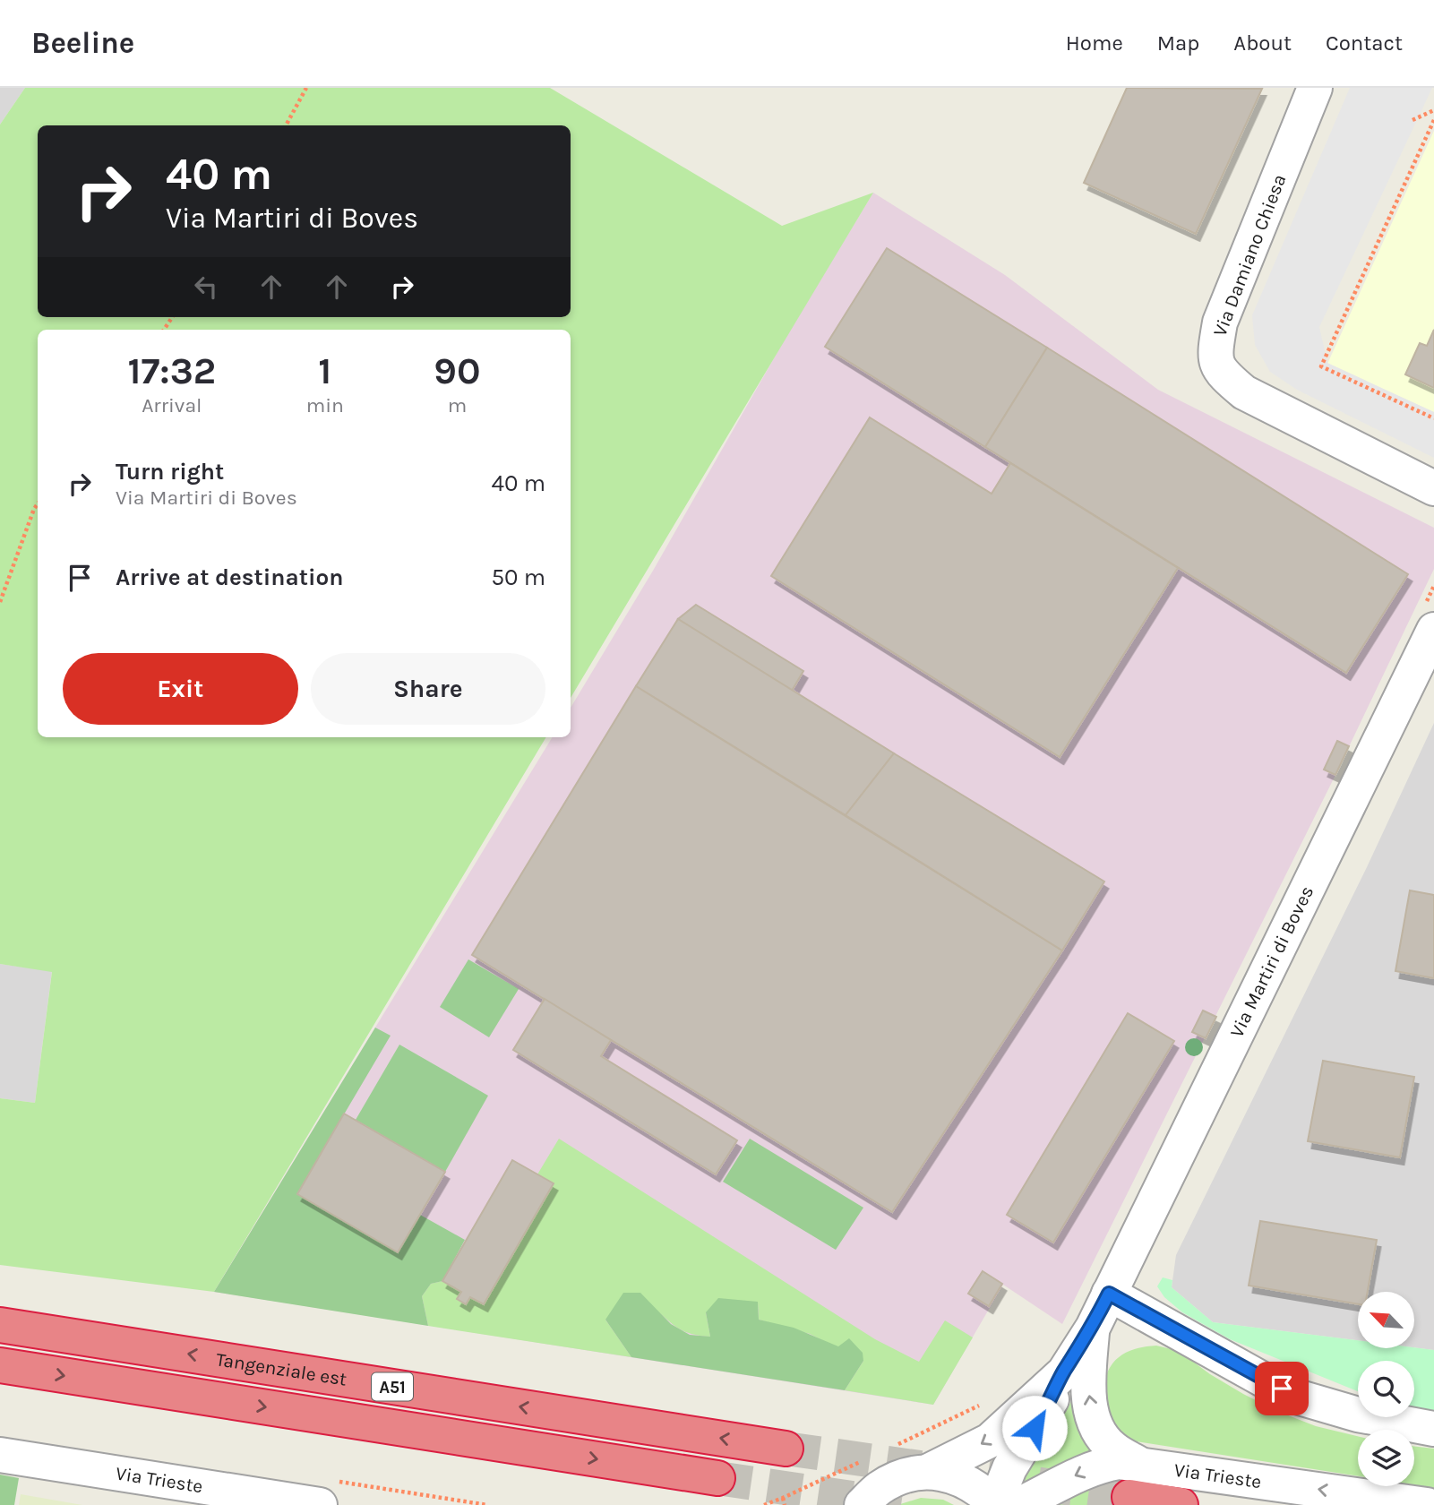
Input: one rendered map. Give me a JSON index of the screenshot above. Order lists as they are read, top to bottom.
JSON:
{
  "streets": {
    "highway": ["Tangenziale est", "A51"],
    "street": ["Via Damiano Chiesa", "Via Martiri di Boves", "Via Trieste"]
  },
  "crossings": [
    ["Via Martiri di Boves", "Via Trieste"]
  ],
  "north": "top left",
  "page": {
    "header": "Beeline",
    "nav": [
      "Home",
      "Map",
      "About",
      "Contact"
    ],
    "turn": ["40 m", "Via Martiri di Boves"],
    "eta": [
      "17:32",
      "Arrival",
      "1",
      "min",
      "90",
      "m"
    ],
    "list": [
      {
        "name": "Turn right",
        "note": "Via Martiri di Boves",
        "value": "40 m"
      },
      {
        "name": "Arrive at destination",
        "value": "50 m"
      }
    ],
    "buttons": ["Exit", "Share"]
  }
}
